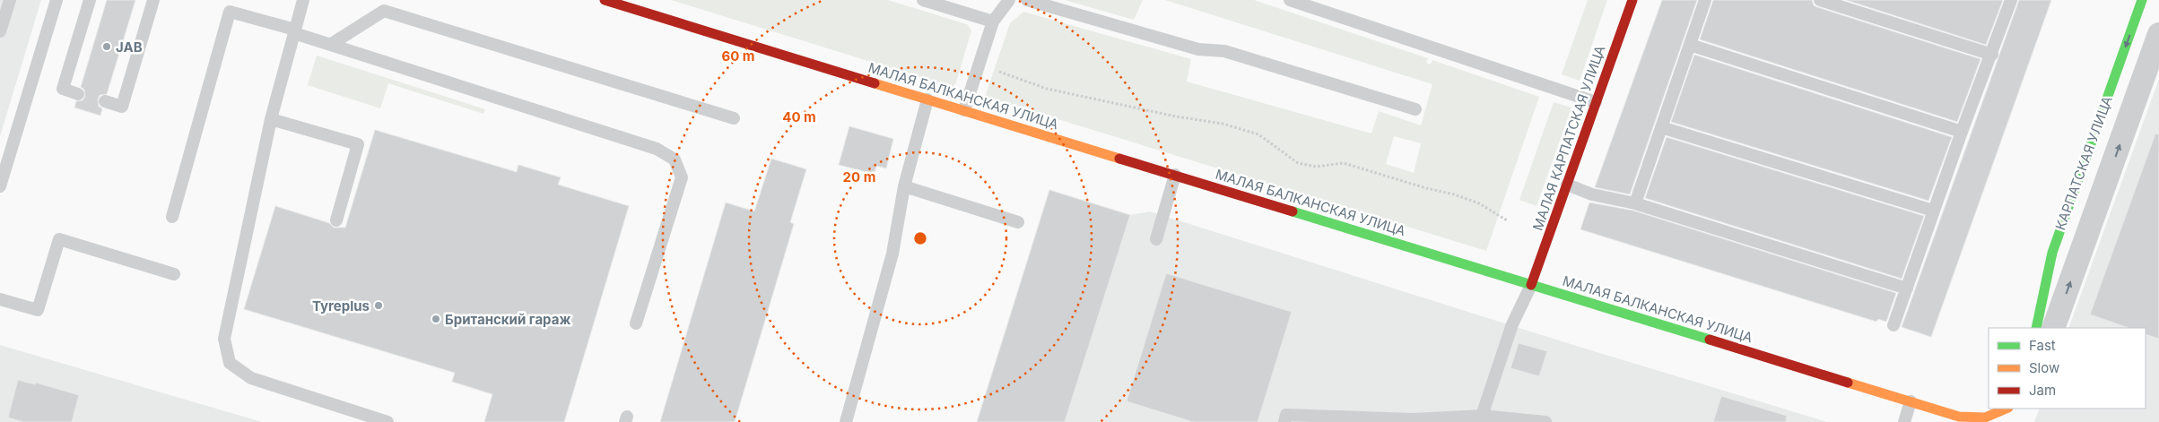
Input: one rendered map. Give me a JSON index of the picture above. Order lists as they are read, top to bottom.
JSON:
{
  "streets": {
    "street": ["МАЛАЯ БАЛКАНСКАЯ УЛИЦА", "МАЛАЯ КАРПАТСКАЯ УЛИЦА", "КАРПАТСКАЯ УЛИЦА"]
  },
  "crossings": [
    ["МАЛАЯ БАЛКАНСКАЯ УЛИЦА", "МАЛАЯ КАРПАТСКАЯ УЛИЦА"]
  ],
  "places": ["JAB", "Tyreplus", "Британский гараж"],
  "legend": ["Fast", "Slow", "Jam"],
  "rings": ["60 m", "40 m", "20 m"]
}
